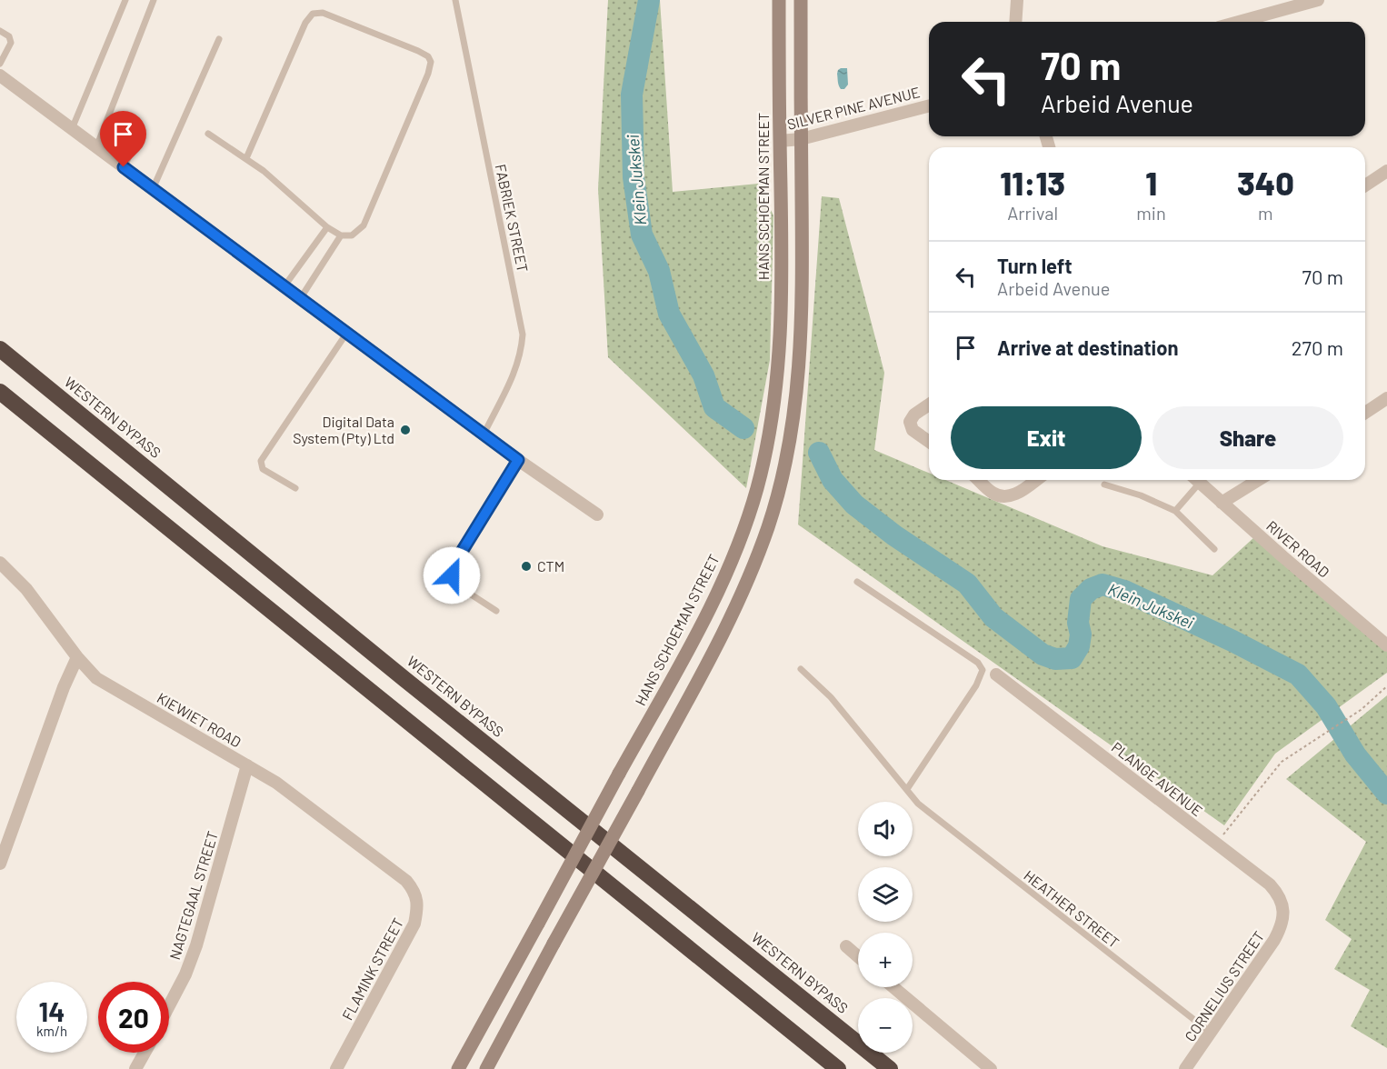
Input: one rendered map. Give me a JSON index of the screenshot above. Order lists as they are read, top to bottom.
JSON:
{
  "streets": {
    "highway": ["WESTERN BYPASS"],
    "main road": ["HANS SCHOEMAN STREET"],
    "street": [
      "SILVER PINE AVENUE",
      "RIVER ROAD",
      "KIEWIET ROAD",
      "PLANGE AVENUE",
      "NAGTEGAAL STREET",
      "FLAMINK STREET",
      "CORNELIUS STREET"
    ],
    "lane": ["FABRIEK STREET", "HEATHER STREET"]
  },
  "crossings": [
    ["SILVER PINE AVENUE", "HANS SCHOEMAN STREET"],
    ["KIEWIET ROAD", "NAGTEGAAL STREET"],
    ["KIEWIET ROAD", "FLAMINK STREET"],
    ["PLANGE AVENUE", "CORNELIUS STREET"],
    ["HEATHER STREET", "CORNELIUS STREET"]
  ],
  "water": ["Klein Jukskei"],
  "places": ["Digital Data System (Pty) Ltd", "CTM"],
  "page": {
    "turn": ["70 m", "Arbeid Avenue"],
    "eta": [
      "11:13",
      "Arrival",
      "1",
      "min",
      "340",
      "m"
    ],
    "list": [
      {
        "name": "Turn left",
        "note": "Arbeid Avenue",
        "value": "70 m"
      },
      {
        "name": "Arrive at destination",
        "value": "270 m"
      }
    ],
    "buttons": ["Exit", "Share"],
    "map_buttons": ["+", "−"],
    "speed": "14 km/h",
    "limit": "20"
  }
}
